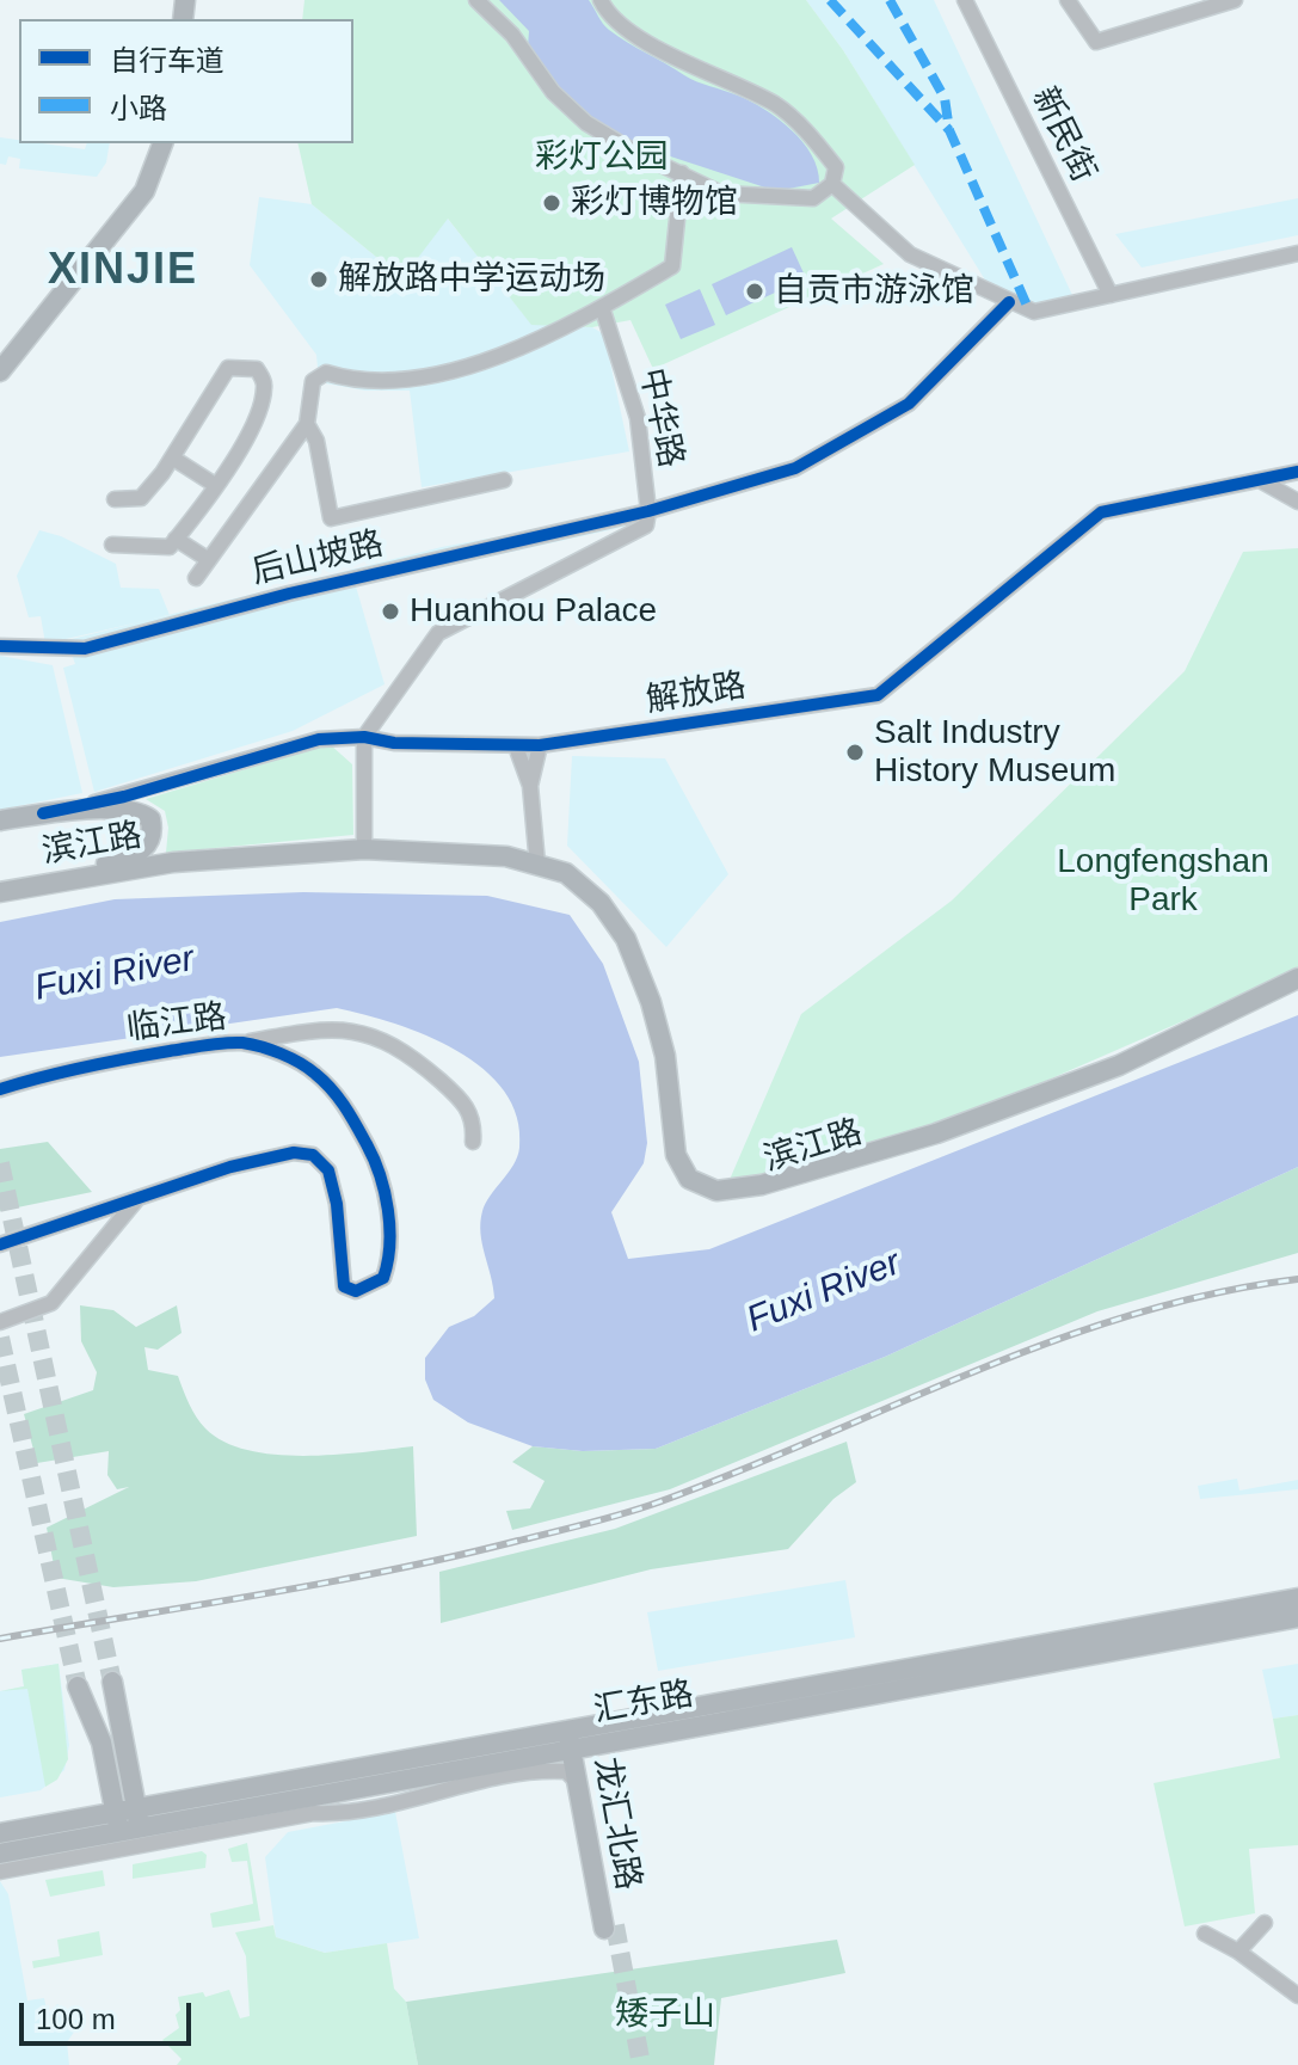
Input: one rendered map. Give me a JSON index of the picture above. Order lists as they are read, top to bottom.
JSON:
{
  "streets": {
    "main road": [
      "解放路",
      "滨江路",
      "汇东路",
      "龙汇北路"
    ],
    "street": [
      "新民街",
      "中华路",
      "后山坡路",
      "临江路"
    ]
  },
  "crossings": [
    ["中华路", "后山坡路"],
    ["中华路", "解放路"],
    ["汇东路", "龙汇北路"]
  ],
  "districts": ["XINJIE"],
  "water": ["Fuxi River"],
  "parks": ["彩灯公园", "Longfengshan Park", "矮子山"],
  "places": [
    "彩灯博物馆",
    "解放路中学运动场",
    "自贡市游泳馆",
    "Huanhou Palace",
    "Salt Industry History Museum"
  ],
  "legend": ["自行车道", "小路"],
  "scale_bar": "100 m"
}
